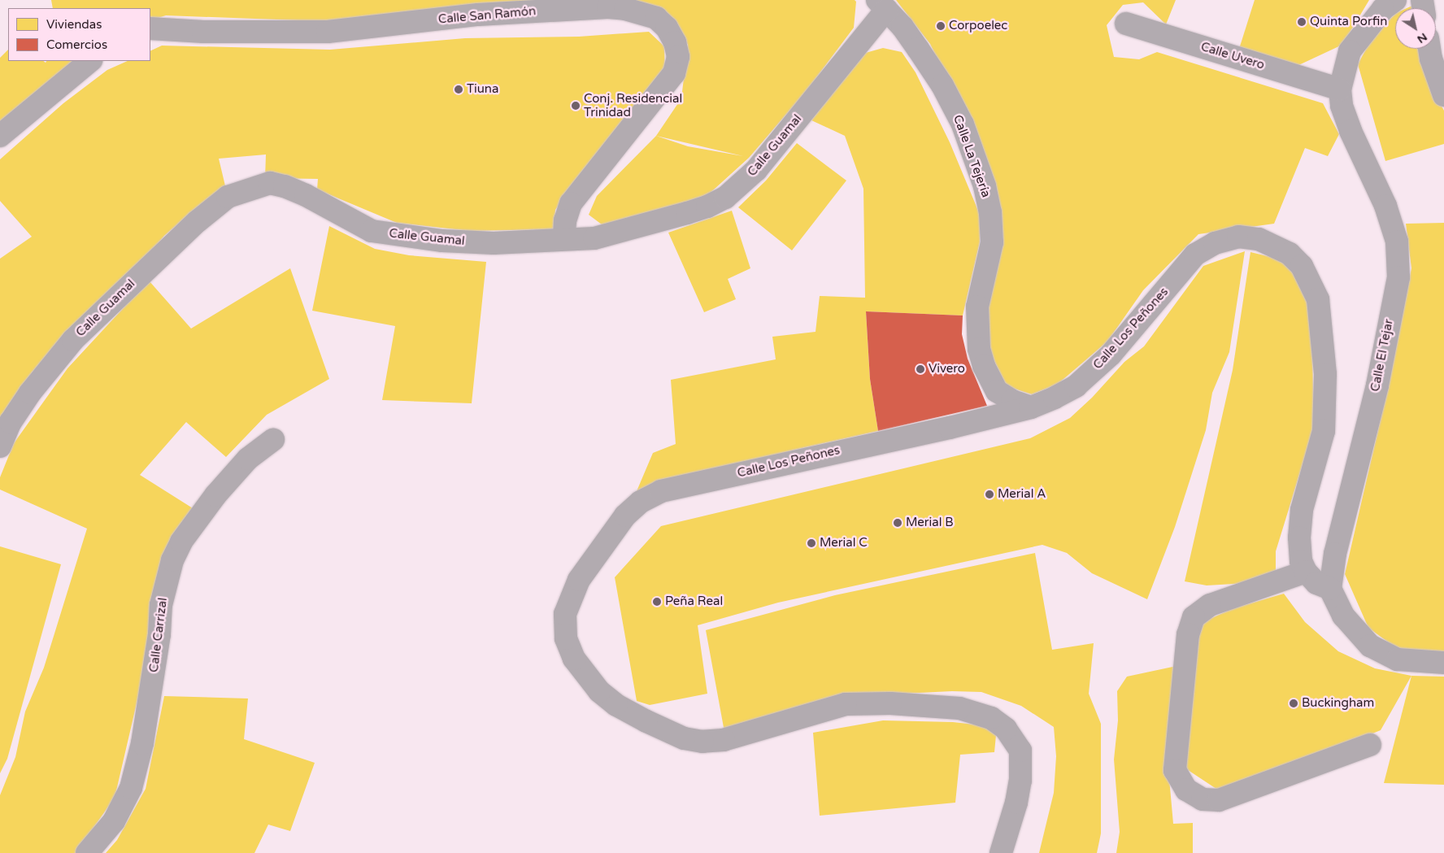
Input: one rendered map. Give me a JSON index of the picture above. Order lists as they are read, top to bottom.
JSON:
{
  "streets": {
    "street": [
      "Calle San Ramón",
      "Calle Uvero",
      "Calle Guamal",
      "Calle La Tejería",
      "Calle Los Peñones",
      "Calle El Tejar",
      "Calle Carrizal"
    ]
  },
  "crossings": [
    ["Calle San Ramón", "Calle Guamal"],
    ["Calle Uvero", "Calle El Tejar"],
    ["Calle Guamal", "Calle La Tejería"],
    ["Calle La Tejería", "Calle Los Peñones"]
  ],
  "places": [
    "Quinta Porfin",
    "Corpoelec",
    "Tiuna",
    "Conj. Residencial Trinidad",
    "Vivero",
    "Merial A",
    "Merial B",
    "Merial C",
    "Peña Real",
    "Buckingham"
  ],
  "legend": ["Viviendas", "Comercios"],
  "north": "bottom right"
}
